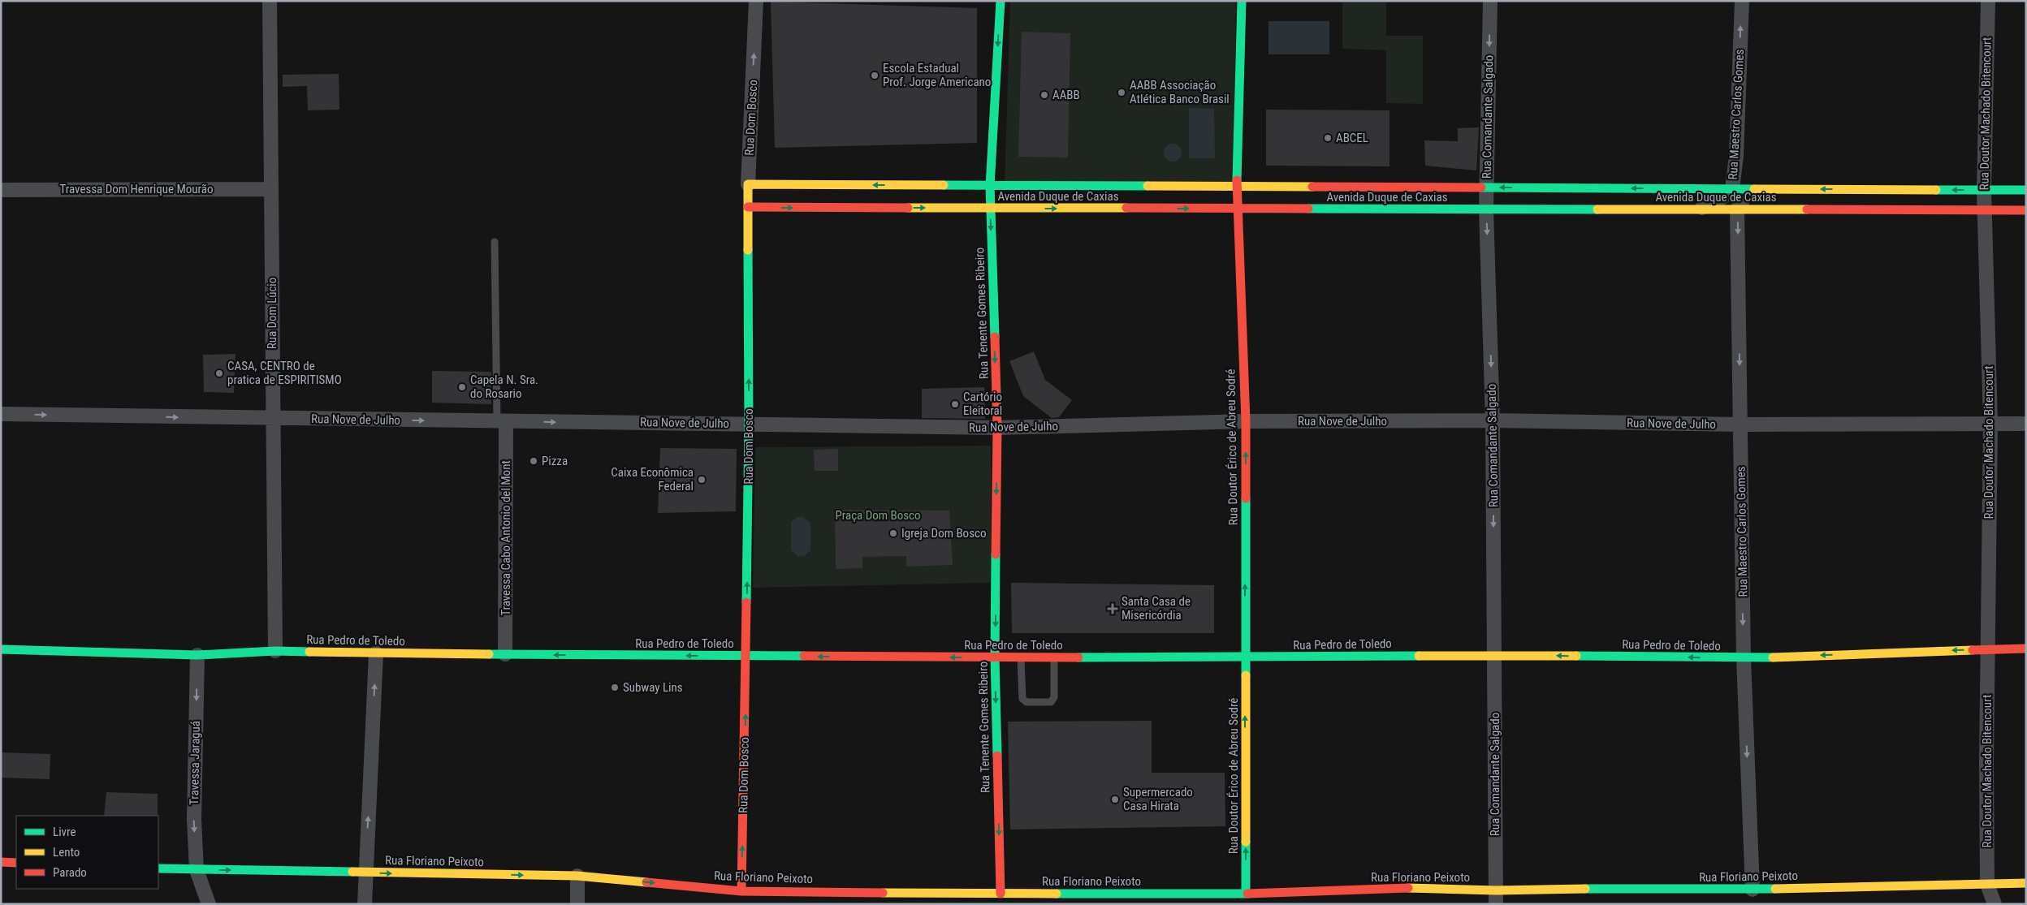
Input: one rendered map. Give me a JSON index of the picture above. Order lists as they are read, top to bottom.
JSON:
{
  "streets": {
    "main road": [
      "Rua Dom Bosco",
      "Avenida Duque de Caxias",
      "Rua Tenente Gomes Ribeiro",
      "Rua Doutor Érico de Abreu Sodré",
      "Rua Pedro de Toledo",
      "Rua Floriano Peixoto"
    ],
    "street": [
      "Rua Doutor Machado Bitencourt",
      "Rua Maestro Carlos Gomes",
      "Rua Comandante Salgado",
      "Travessa Dom Henrique Mourão",
      "Rua Dom Lúcio",
      "Rua Nove de Julho",
      "Travessa Cabo Antonio del Mont",
      "Travessa Jaraguá"
    ]
  },
  "crossings": [
    ["Rua Doutor Machado Bitencourt", "Avenida Duque de Caxias"],
    ["Rua Doutor Machado Bitencourt", "Rua Nove de Julho"],
    ["Rua Doutor Machado Bitencourt", "Rua Pedro de Toledo"],
    ["Rua Doutor Machado Bitencourt", "Rua Floriano Peixoto"],
    ["Rua Maestro Carlos Gomes", "Avenida Duque de Caxias"],
    ["Rua Maestro Carlos Gomes", "Rua Nove de Julho"],
    ["Rua Maestro Carlos Gomes", "Rua Pedro de Toledo"],
    ["Rua Maestro Carlos Gomes", "Rua Floriano Peixoto"],
    ["Rua Comandante Salgado", "Avenida Duque de Caxias"],
    ["Rua Comandante Salgado", "Rua Nove de Julho"],
    ["Rua Comandante Salgado", "Rua Pedro de Toledo"],
    ["Rua Comandante Salgado", "Rua Floriano Peixoto"],
    ["Rua Dom Bosco", "Avenida Duque de Caxias"],
    ["Rua Dom Bosco", "Rua Nove de Julho"],
    ["Rua Dom Bosco", "Rua Pedro de Toledo"],
    ["Rua Dom Bosco", "Rua Floriano Peixoto"],
    ["Travessa Dom Henrique Mourão", "Rua Dom Lúcio"],
    ["Avenida Duque de Caxias", "Rua Tenente Gomes Ribeiro"],
    ["Avenida Duque de Caxias", "Rua Doutor Érico de Abreu Sodré"],
    ["Rua Dom Lúcio", "Rua Nove de Julho"],
    ["Rua Dom Lúcio", "Rua Pedro de Toledo"],
    ["Rua Tenente Gomes Ribeiro", "Rua Nove de Julho"],
    ["Rua Tenente Gomes Ribeiro", "Rua Pedro de Toledo"],
    ["Rua Tenente Gomes Ribeiro", "Rua Floriano Peixoto"],
    ["Rua Nove de Julho", "Rua Doutor Érico de Abreu Sodré"],
    ["Rua Nove de Julho", "Travessa Cabo Antonio del Mont"],
    ["Rua Doutor Érico de Abreu Sodré", "Rua Pedro de Toledo"],
    ["Rua Doutor Érico de Abreu Sodré", "Rua Floriano Peixoto"],
    ["Travessa Cabo Antonio del Mont", "Rua Pedro de Toledo"],
    ["Rua Pedro de Toledo", "Travessa Jaraguá"],
    ["Travessa Jaraguá", "Rua Floriano Peixoto"]
  ],
  "one_way": [
    "Rua Comandante Salgado",
    "Rua Dom Bosco",
    "Rua Tenente Gomes Ribeiro",
    "Rua Nove de Julho",
    "Rua Doutor Érico de Abreu Sodré",
    "Rua Pedro de Toledo",
    "Travessa Jaraguá"
  ],
  "parks": ["Praça Dom Bosco"],
  "places": {
    "other": [
      "Escola Estadual Prof. Jorge Americano",
      "AABB Associação Atlética Banco Brasil",
      "AABB",
      "ABCEL",
      "CASA, CENTRO de pratica de ESPIRITISMO",
      "Capela N. Sra. do Rosario",
      "Cartório Eleitoral",
      "Pizza",
      "Caixa Econômica Federal",
      "Igreja Dom Bosco",
      "Subway Lins",
      "Supermercado Casa Hirata"
    ],
    "health": ["Santa Casa de Misericórdia"]
  },
  "legend": ["Livre", "Lento", "Parado"]
}
